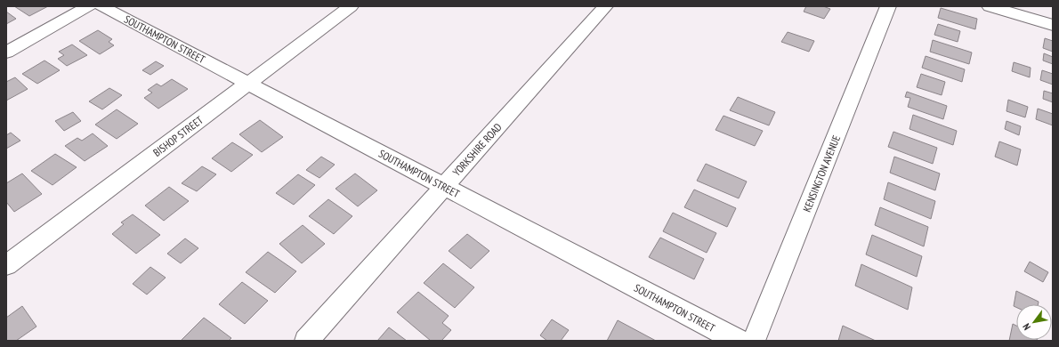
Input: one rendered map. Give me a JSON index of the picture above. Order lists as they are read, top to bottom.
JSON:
{
  "streets": {
    "street": [
      "SOUTHAMPTON STREET",
      "BISHOP STREET",
      "YORKSHIRE ROAD",
      "KENSINGTON AVENUE"
    ]
  },
  "crossings": [
    ["SOUTHAMPTON STREET", "BISHOP STREET"],
    ["SOUTHAMPTON STREET", "YORKSHIRE ROAD"]
  ],
  "north": "bottom left"
}
